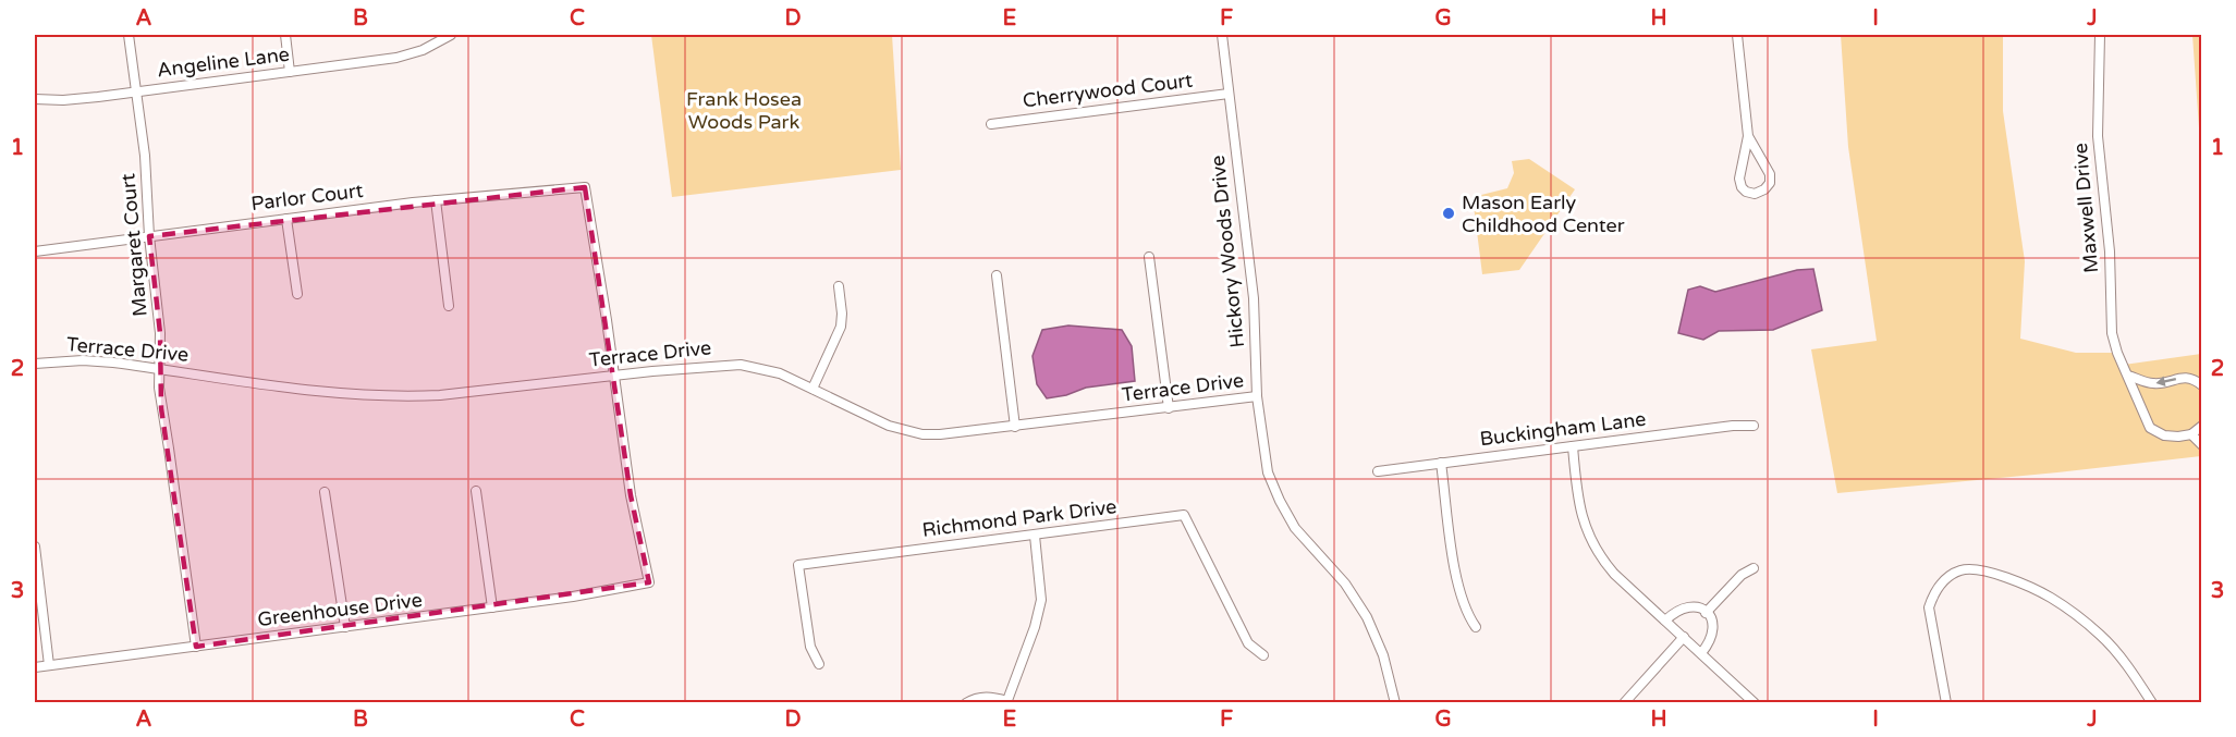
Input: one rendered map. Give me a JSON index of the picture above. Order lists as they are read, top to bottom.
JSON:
{
  "streets": {
    "street": [
      "Angeline Lane",
      "Cherrywood Court",
      "Parlor Court",
      "Maxwell Drive",
      "Margaret Court",
      "Hickory Woods Drive",
      "Terrace Drive",
      "Buckingham Lane",
      "Richmond Park Drive",
      "Greenhouse Drive"
    ]
  },
  "crossings": [
    ["Angeline Lane", "Margaret Court"],
    ["Cherrywood Court", "Hickory Woods Drive"],
    ["Parlor Court", "Margaret Court"],
    ["Parlor Court", "Terrace Drive"],
    ["Parlor Court", "Greenhouse Drive"],
    ["Margaret Court", "Terrace Drive"],
    ["Margaret Court", "Greenhouse Drive"],
    ["Hickory Woods Drive", "Terrace Drive"],
    ["Terrace Drive", "Greenhouse Drive"]
  ],
  "parks": ["Frank Hosea Woods Park"],
  "places": ["Mason Early Childhood Center"],
  "grid": {
    "columns": [
      "A",
      "B",
      "C",
      "D",
      "E",
      "F",
      "G",
      "H",
      "I",
      "J"
    ],
    "rows": ["1", "2", "3"]
  }
}
